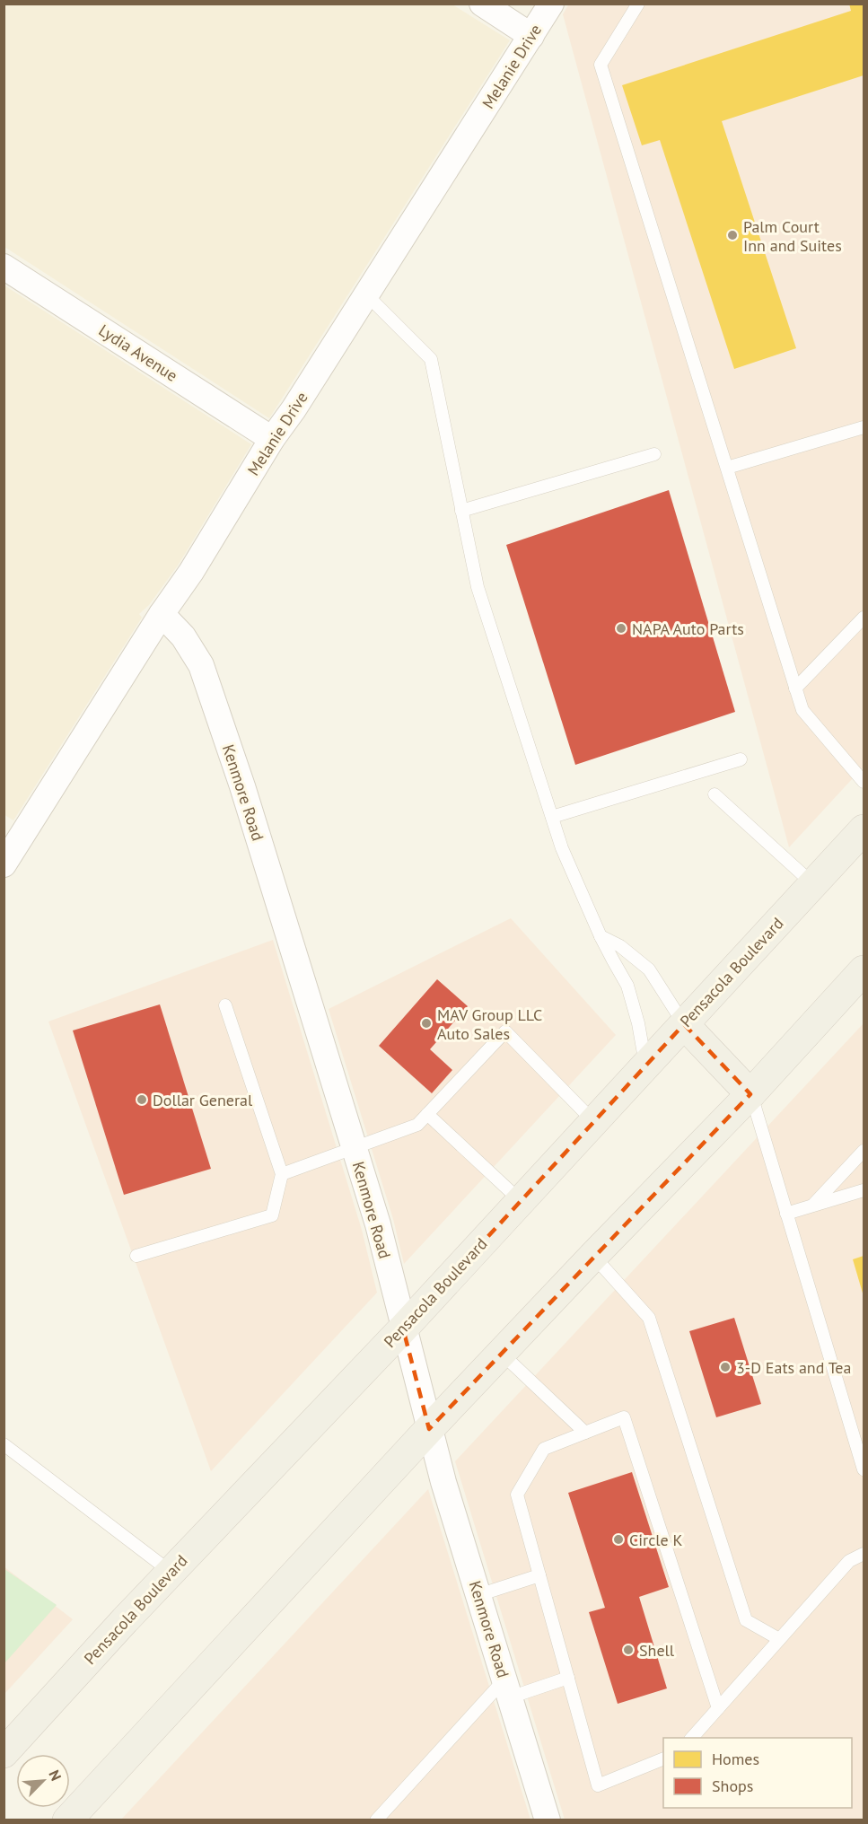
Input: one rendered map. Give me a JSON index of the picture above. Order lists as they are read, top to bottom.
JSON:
{
  "streets": {
    "main road": ["Pensacola Boulevard"],
    "street": ["Melanie Drive", "Lydia Avenue", "Kenmore Road"]
  },
  "crossings": [
    ["Melanie Drive", "Lydia Avenue"],
    ["Melanie Drive", "Kenmore Road"],
    ["Kenmore Road", "Pensacola Boulevard"]
  ],
  "places": [
    "Palm Court Inn and Suites",
    "NAPA Auto Parts",
    "MAV Group LLC Auto Sales",
    "Dollar General",
    "3-D Eats and Tea",
    "Circle K",
    "Shell"
  ],
  "legend": ["Homes", "Shops"],
  "north": "top right"
}
